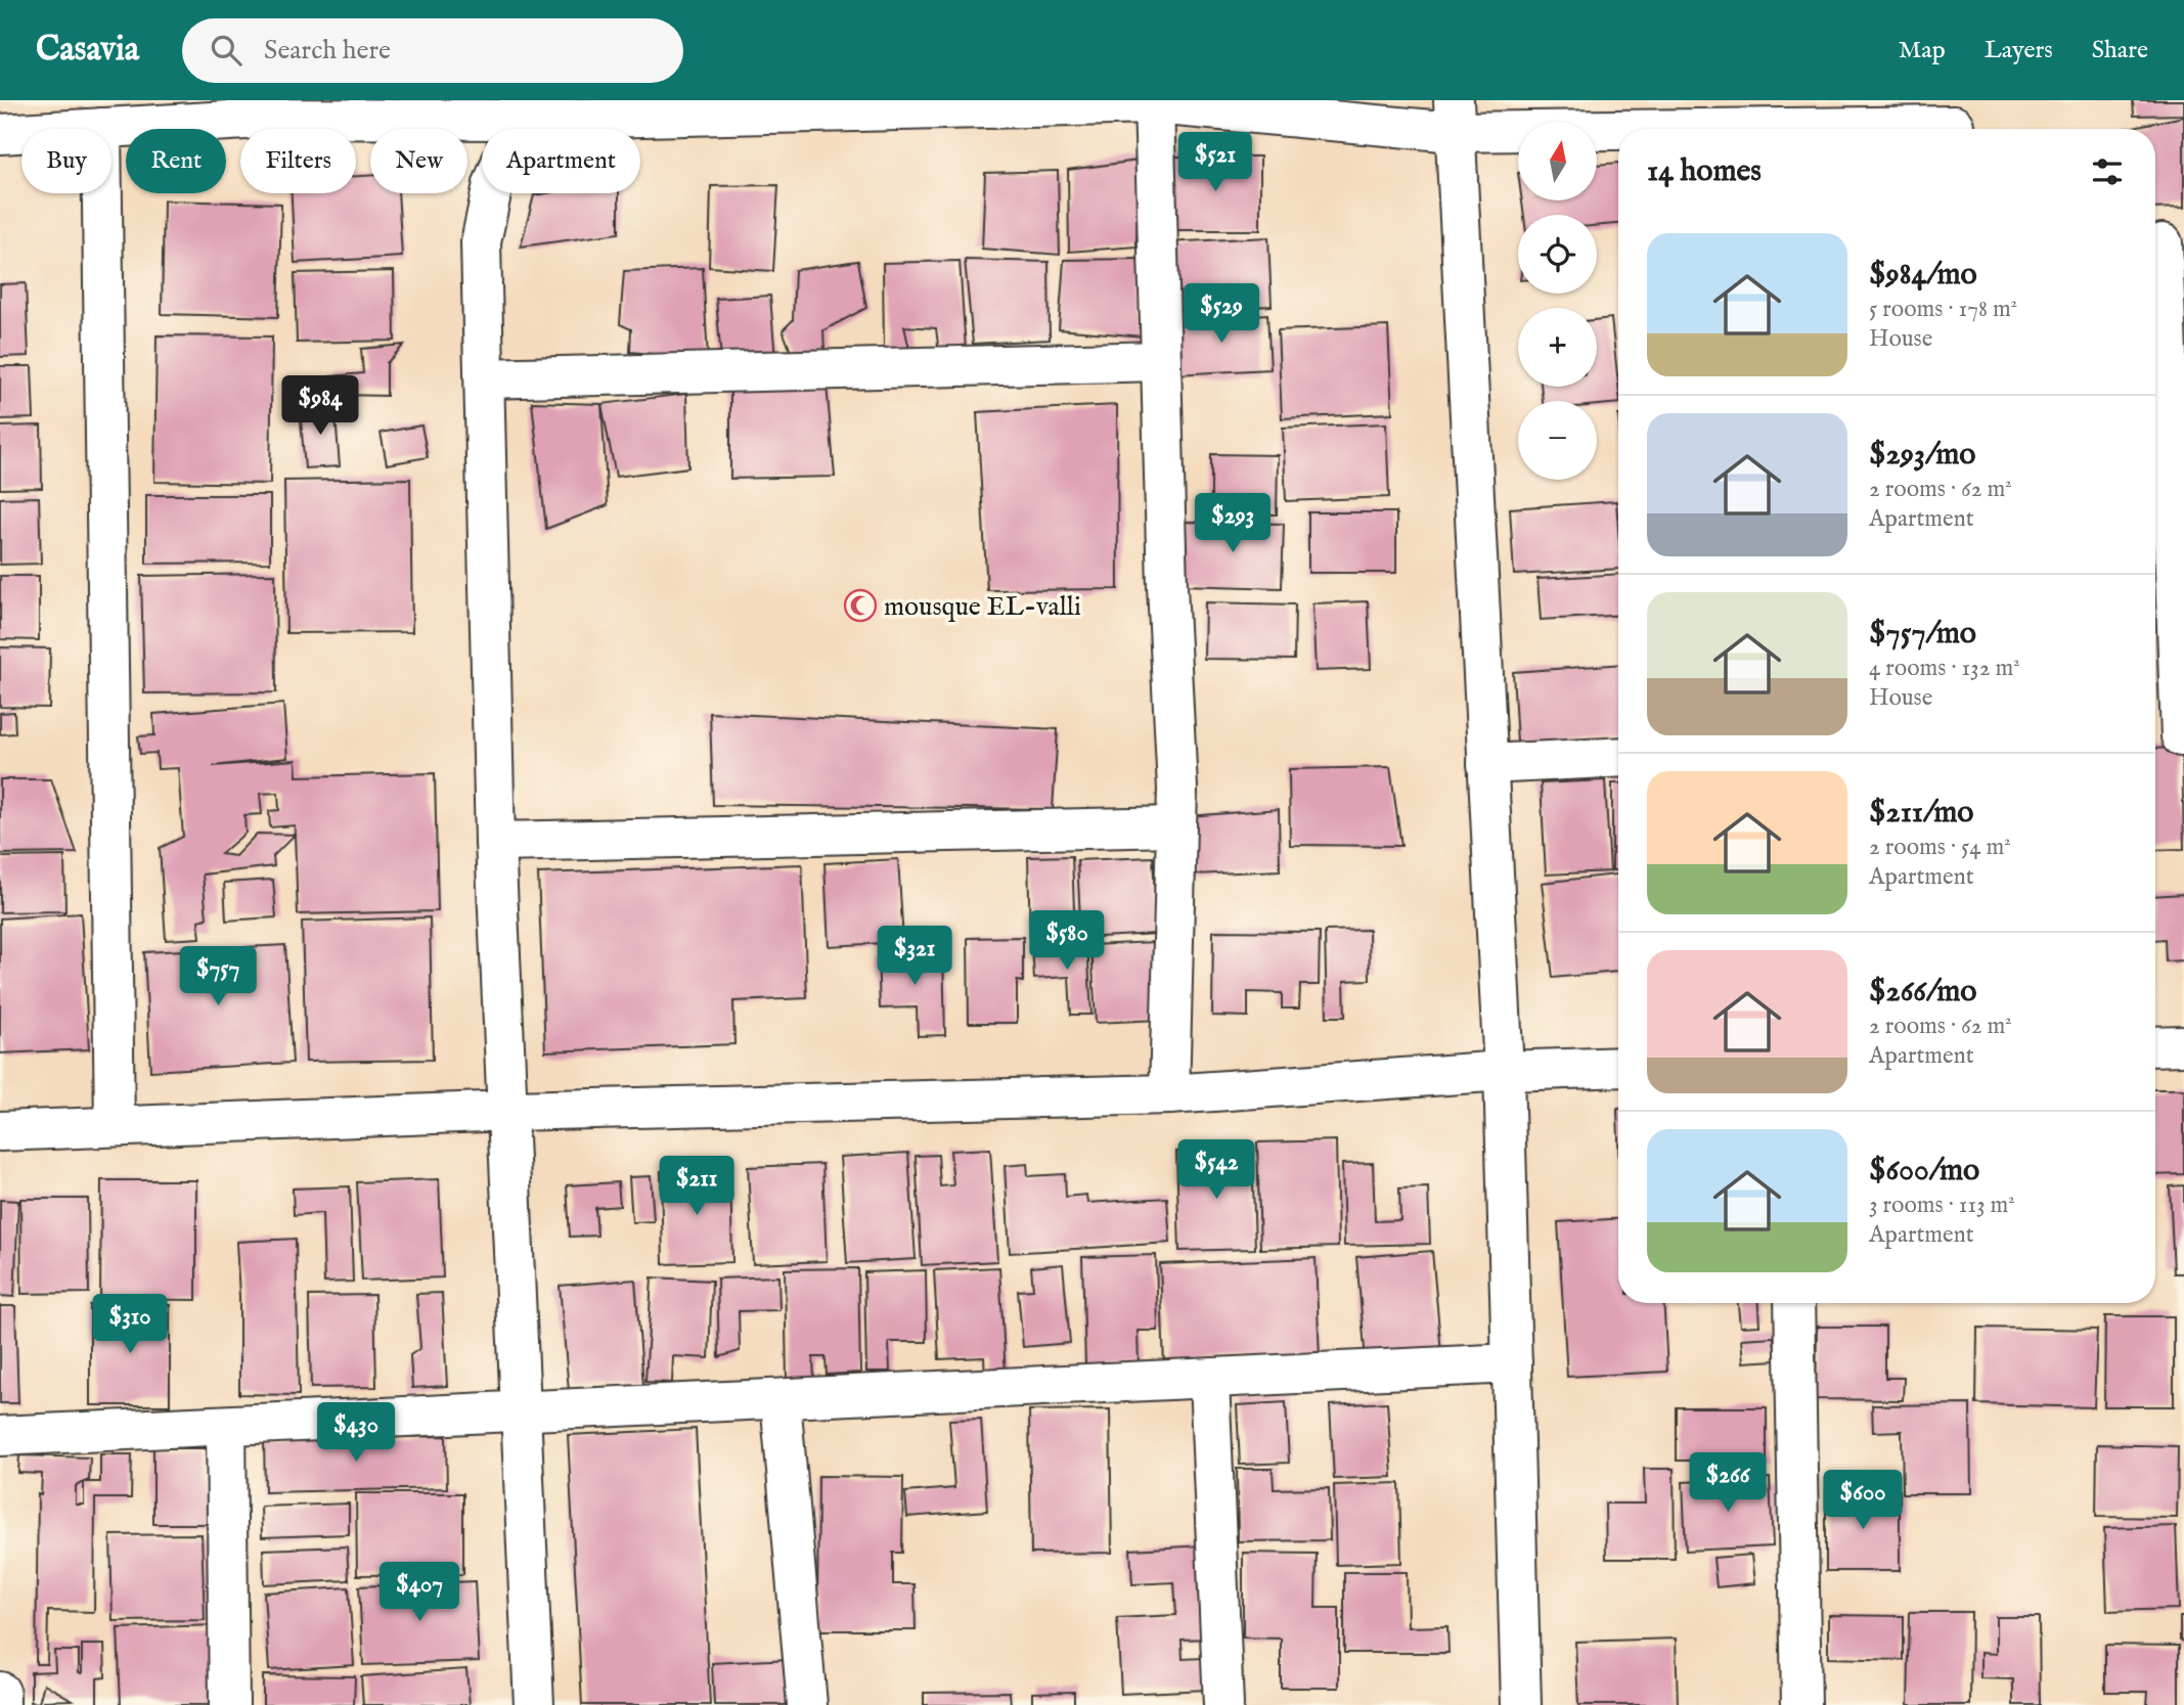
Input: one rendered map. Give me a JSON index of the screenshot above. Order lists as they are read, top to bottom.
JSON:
{
  "places": {
    "mosque": ["mousque EL-valli"]
  },
  "north": "top",
  "page": {
    "header": "Casavia",
    "search": "Search here",
    "nav": ["Map", "Layers", "Share"],
    "map_buttons": ["+", "−"],
    "chip": [
      "Buy",
      "Rent",
      "Filters",
      "New",
      "Apartment"
    ],
    "heading": "14 homes",
    "price": [
      "$521",
      "$529",
      "$984",
      "$293",
      "$580",
      "$321",
      "$757",
      "$542",
      "$211",
      "$310",
      "$430",
      "$266",
      "$600",
      "$407"
    ],
    "list": [
      {
        "name": "$984/mo",
        "note": "5 rooms · 178 m² · House"
      },
      {
        "name": "$293/mo",
        "note": "2 rooms · 62 m² · Apartment"
      },
      {
        "name": "$757/mo",
        "note": "4 rooms · 132 m² · House"
      },
      {
        "name": "$211/mo",
        "note": "2 rooms · 54 m² · Apartment"
      },
      {
        "name": "$266/mo",
        "note": "2 rooms · 62 m² · Apartment"
      },
      {
        "name": "$600/mo",
        "note": "3 rooms · 113 m² · Apartment"
      }
    ]
  }
}
